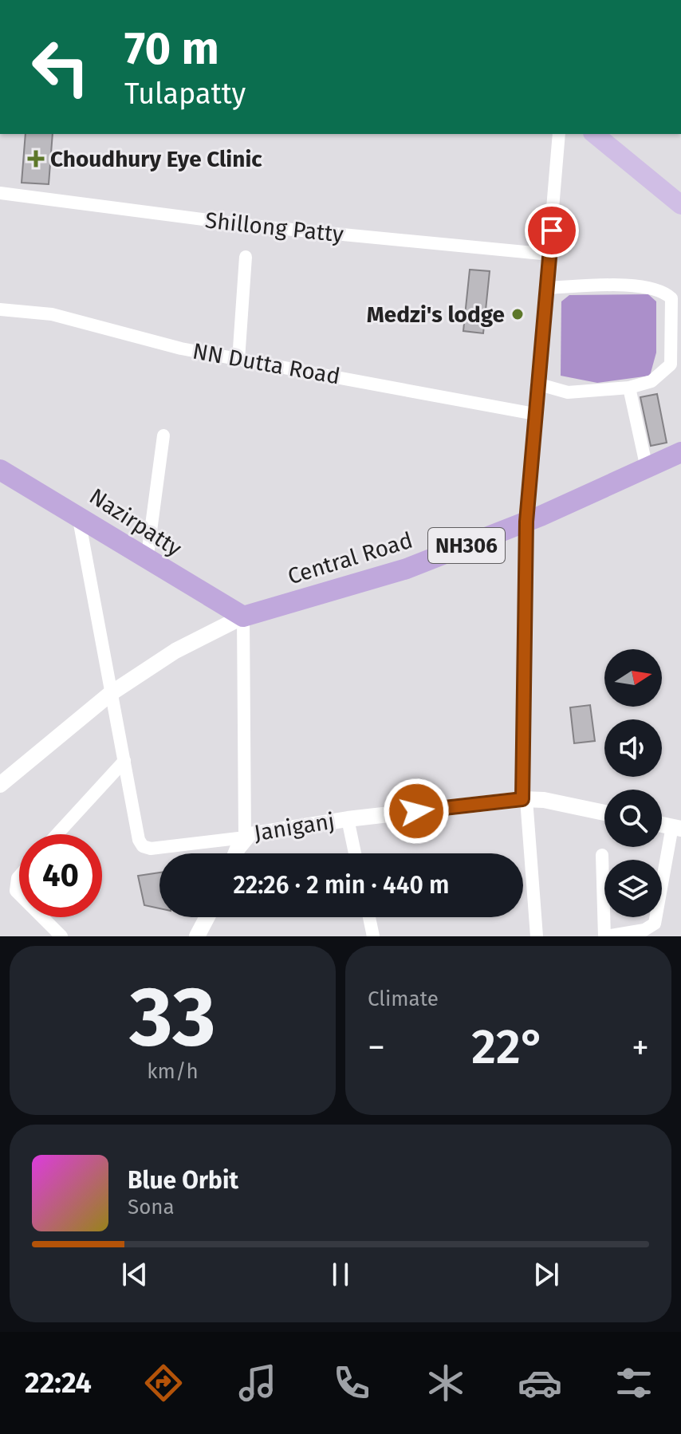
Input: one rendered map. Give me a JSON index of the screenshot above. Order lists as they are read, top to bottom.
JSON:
{
  "streets": {
    "highway": ["Nazirpatty", "NH306", "Central Road"],
    "street": ["Shillong Patty", "NN Dutta Road", "Janiganj"]
  },
  "crossings": [
    ["Nazirpatty", "Central Road"],
    ["Nazirpatty", "Janiganj"],
    ["Central Road", "Janiganj"]
  ],
  "places": {
    "health": ["Choudhury Eye Clinic"],
    "other": ["Medzi's lodge"]
  },
  "north": "right",
  "page": {
    "turn": ["70 m", "Tulapatty"],
    "limit": "40",
    "trip": "22:26 · 2 min · 440 m",
    "tile": [
      ["33", "km/h"],
      "Climate"
    ],
    "heat": ["−", "22°", "+"],
    "song": ["Blue Orbit", "Sona"],
    "tabs": "22:24"
  }
}
